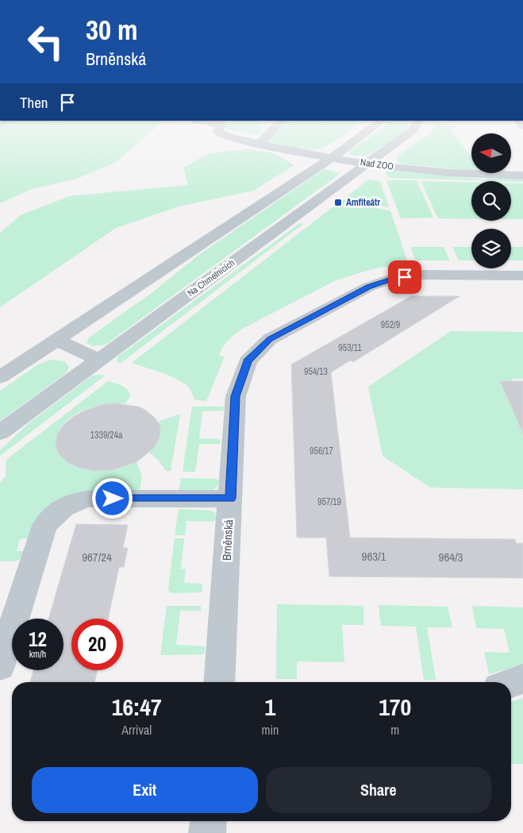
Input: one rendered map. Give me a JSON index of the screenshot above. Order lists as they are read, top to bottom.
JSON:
{
  "streets": {
    "street": ["Nad ZOO", "Na Chmelnicích", "Brněnská"]
  },
  "crossings": [
    ["Nad ZOO", "Na Chmelnicích"]
  ],
  "places": {
    "transit": ["Amfiteátr"]
  },
  "house_numbers": [
    "952/9",
    "953/11",
    "954/13",
    "1339/24a",
    "956/17",
    "957/19",
    "963/1",
    "967/24",
    "964/3"
  ],
  "north": "left",
  "page": {
    "turn": ["30 m", "Brněnská"],
    "then": "Then",
    "speed": "12 km/h",
    "limit": "20",
    "eta": [
      "16:47",
      "Arrival",
      "1",
      "min",
      "170",
      "m"
    ],
    "buttons": ["Exit", "Share"]
  }
}
